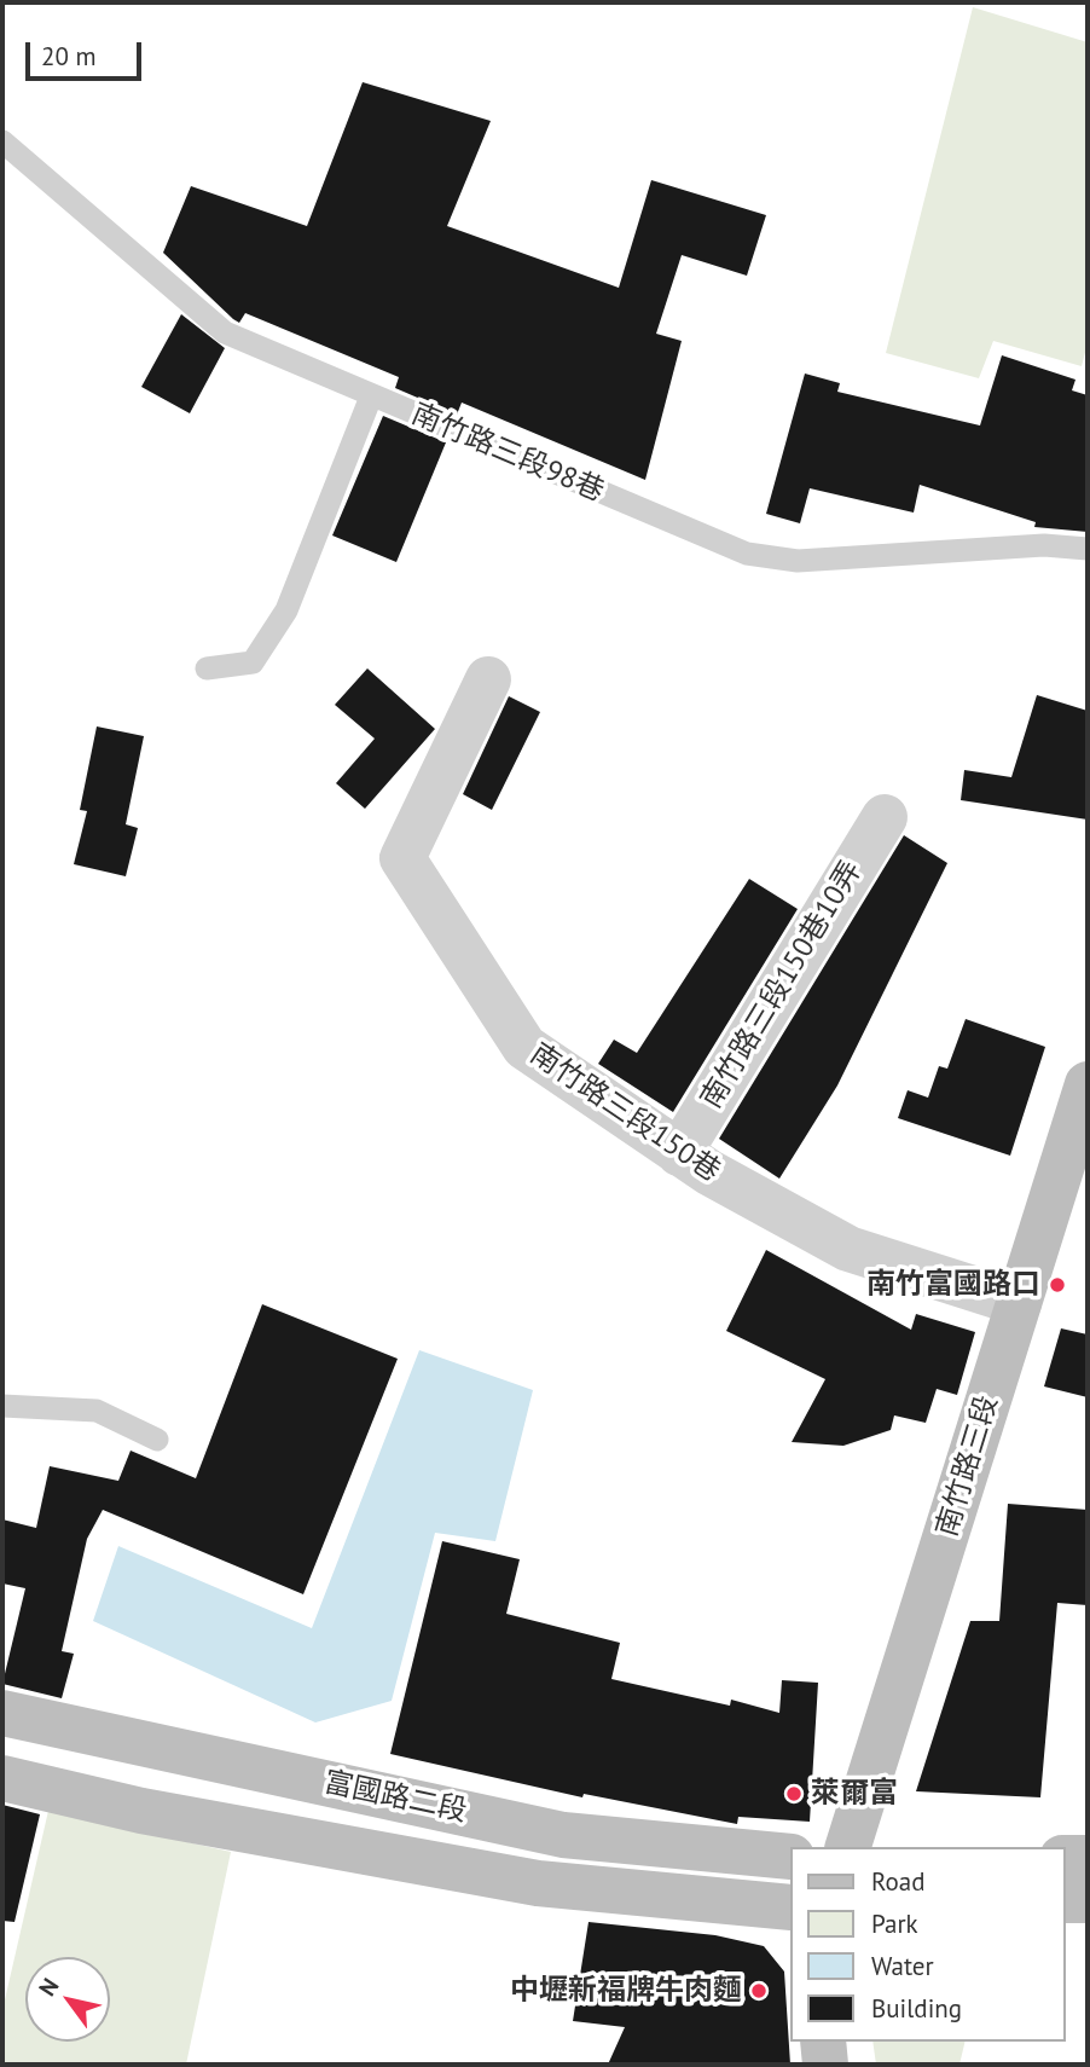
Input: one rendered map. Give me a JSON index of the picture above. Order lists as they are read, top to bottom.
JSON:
{
  "streets": {
    "street": [
      "南竹路三段150巷10弄",
      "南竹路三段150巷",
      "南竹路三段",
      "富國路二段"
    ],
    "lane": ["南竹路三段98巷"]
  },
  "crossings": [
    ["南竹路三段150巷10弄", "南竹路三段150巷"],
    ["南竹路三段150巷", "南竹路三段"]
  ],
  "places": ["南竹富國路口", "萊爾富", "中壢新福牌牛肉麵"],
  "legend": [
    "Road",
    "Park",
    "Water",
    "Building"
  ],
  "scale_bar": "20 m",
  "north": "top left"
}
